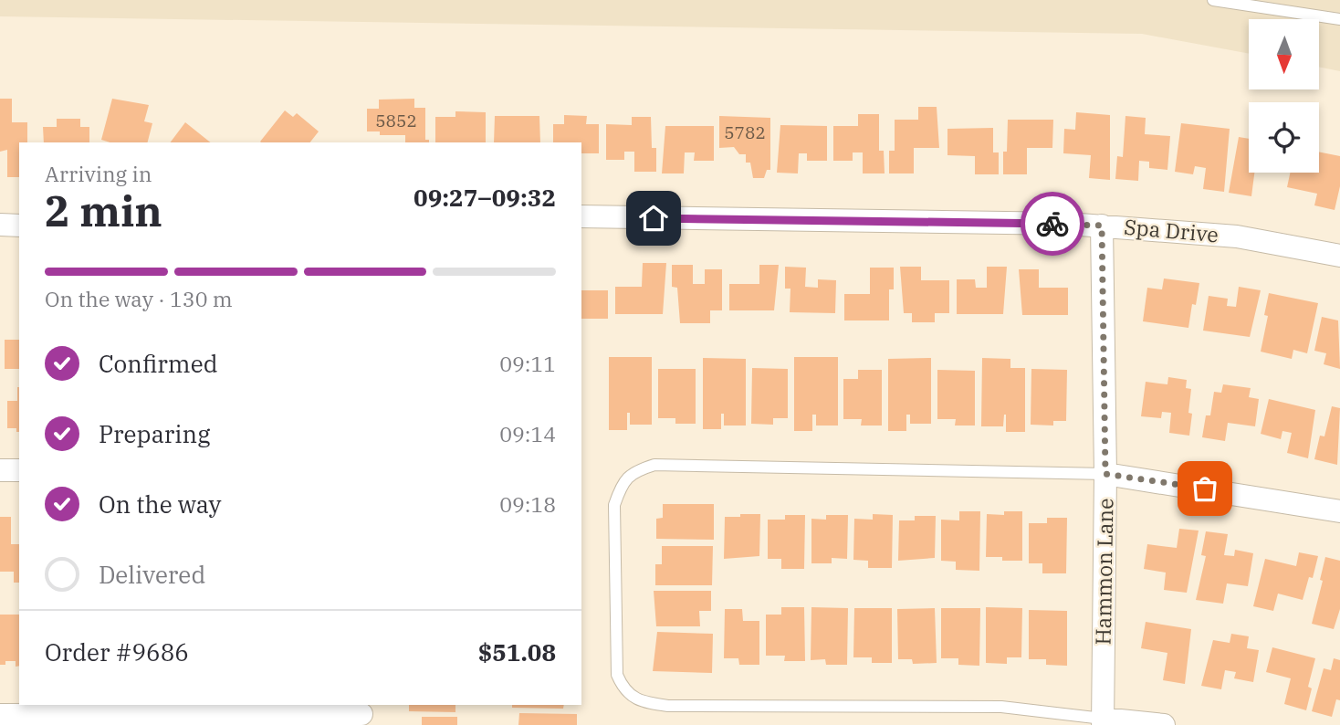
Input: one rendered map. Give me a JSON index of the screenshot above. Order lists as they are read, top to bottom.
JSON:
{
  "streets": {
    "street": ["Spa Drive", "Hammon Lane"]
  },
  "crossings": [
    ["Spa Drive", "Hammon Lane"]
  ],
  "house_numbers": ["5852", "5782"],
  "north": "bottom",
  "page": {
    "heading": ["2 min", "Arriving in", "09:27–09:32"],
    "panel": ["Order #9686", "$51.08"],
    "bar": "On the way · 130 m",
    "list": [
      ["Confirmed", "09:11"],
      ["Preparing", "09:14"],
      ["On the way", "09:18"],
      "Delivered"
    ]
  }
}
